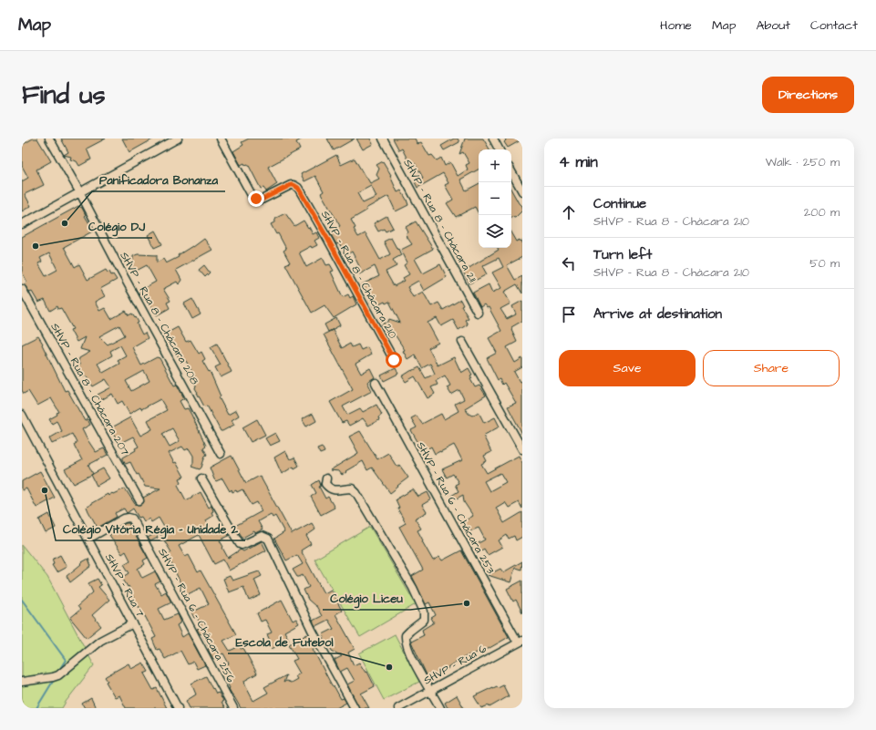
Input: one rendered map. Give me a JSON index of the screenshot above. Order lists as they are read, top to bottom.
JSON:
{
  "streets": {
    "street": [
      "SHVP - Rua 8 - Chácara 211",
      "SHVP - Rua 8 - Chácara 210",
      "SHVP - Rua 8 - Chácara 208",
      "SHVP - Rua 8 - Chácara 207",
      "SHVP - Rua 6 - Chácara 253",
      "SHVP - Rua 7",
      "SHVP - Rua 6 - Chácara 256",
      "SHVP - Rua 6"
    ]
  },
  "crossings": [
    ["SHVP - Rua 6 - Chácara 253", "SHVP - Rua 6"],
    ["SHVP - Rua 7", "SHVP - Rua 6 - Chácara 256"]
  ],
  "places": [
    "Panificadora Bonanza",
    "Colégio DJ",
    "Colégio Vitória Régia - Unidade 2",
    "Colégio Liceu",
    "Escola de Futebol"
  ],
  "page": {
    "header": "Map",
    "nav": [
      "Home",
      "Map",
      "About",
      "Contact"
    ],
    "buttons": [
      "Directions",
      ["Save", "Share"]
    ],
    "title": "Find us",
    "heading": ["4 min", "Walk · 250 m"],
    "map_buttons": ["+", "−"],
    "list": [
      ["Continue", "SHVP - Rua 8 - Chácara 210", "200 m"],
      ["Turn left", "SHVP - Rua 8 - Chácara 210", "50 m"],
      "Arrive at destination"
    ]
  }
}
